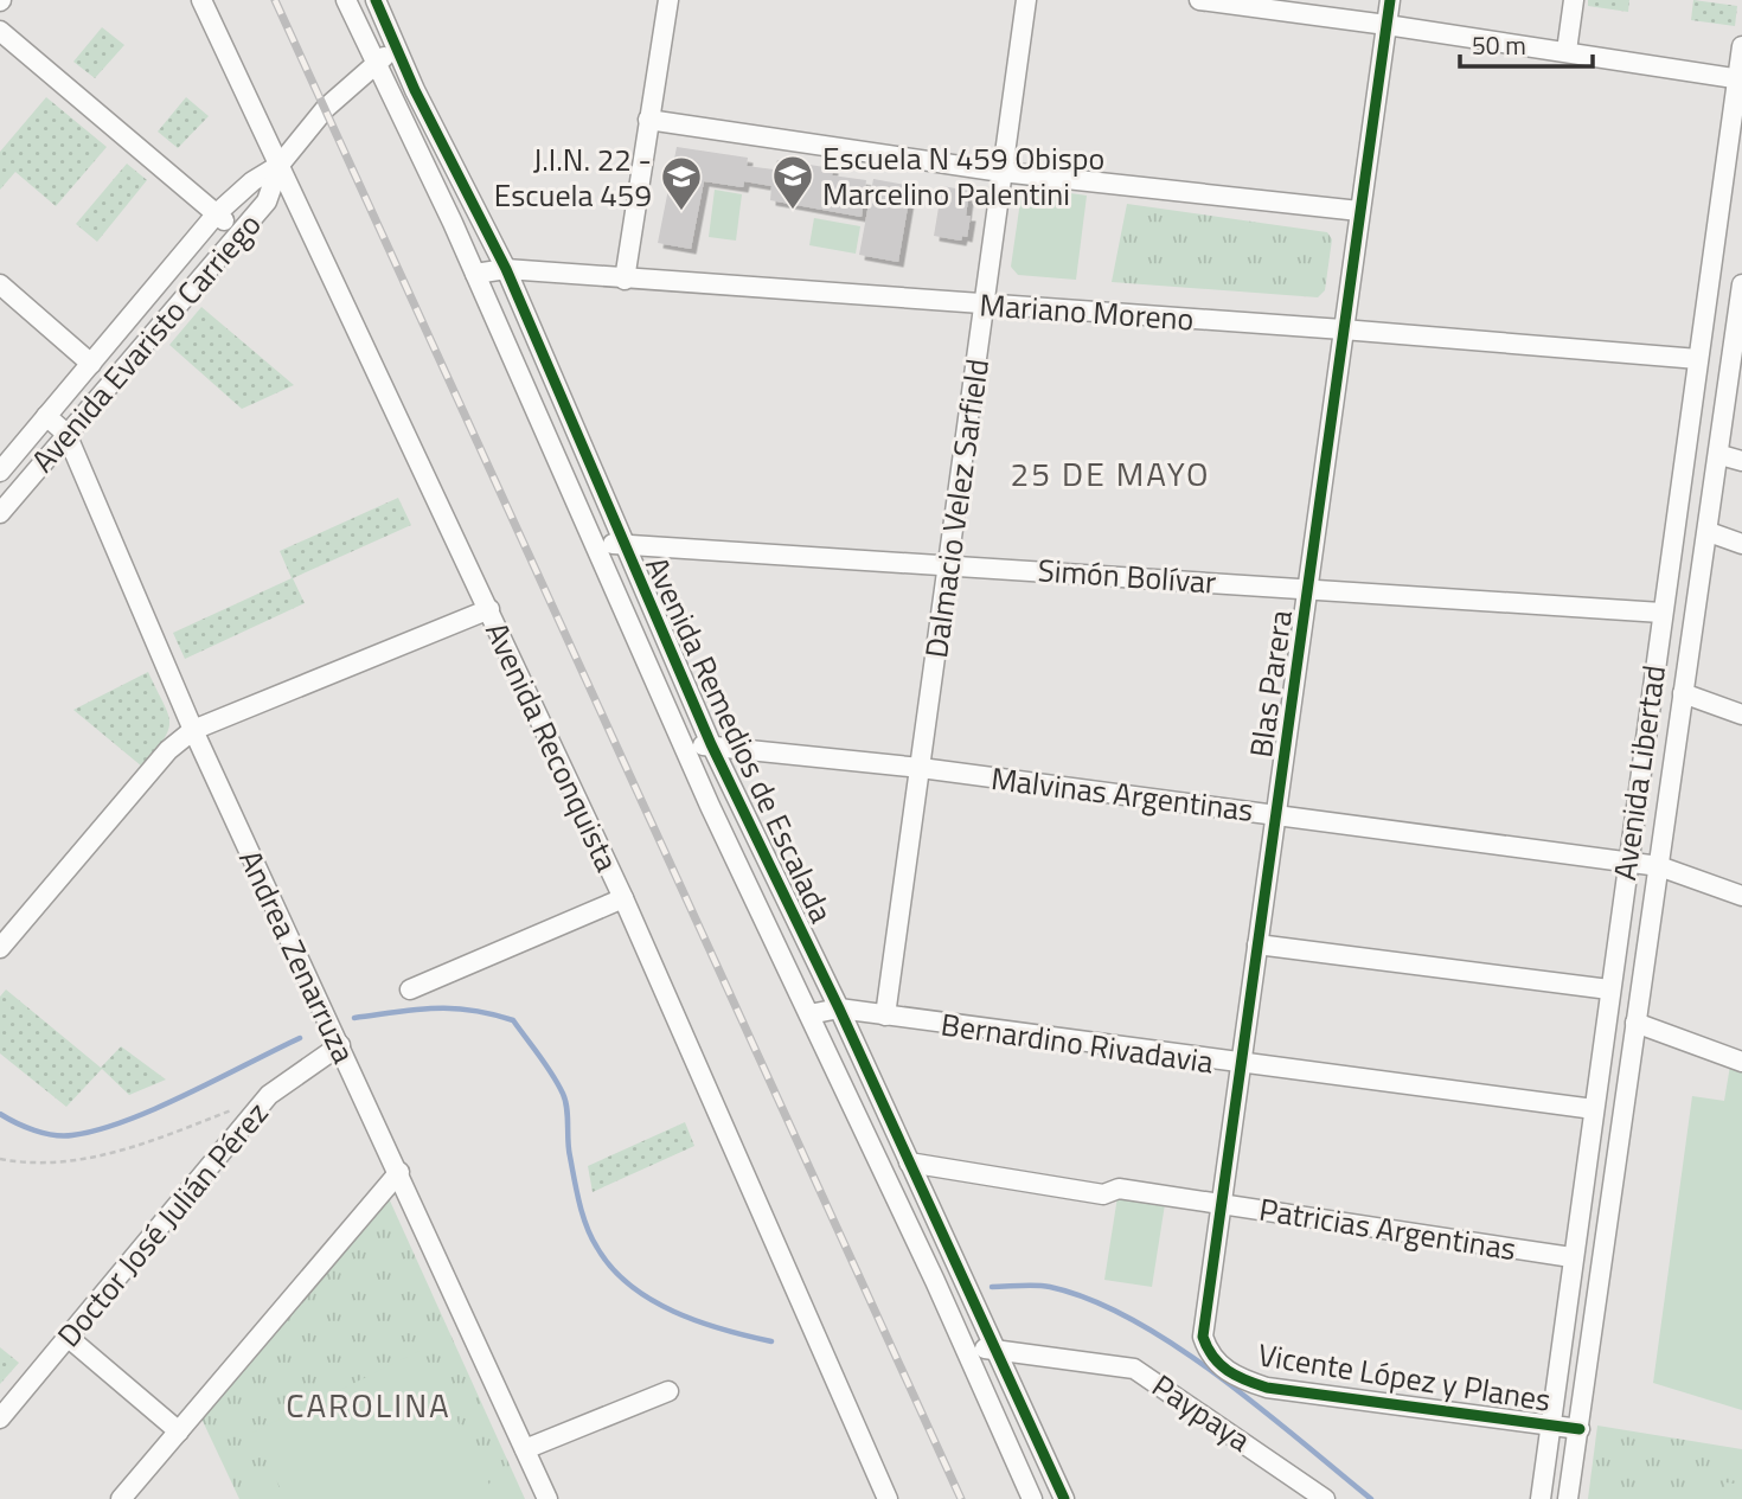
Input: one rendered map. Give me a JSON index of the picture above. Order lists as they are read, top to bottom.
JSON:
{
  "streets": {
    "street": [
      "Mariano Moreno",
      "Avenida Evaristo Carriego",
      "Dalmacio Velez Sarfield",
      "Simón Bolívar",
      "Blas Parera",
      "Avenida Remedios de Escalada",
      "Avenida Reconquista",
      "Avenida Libertad",
      "Malvinas Argentinas",
      "Andrea Zenarruza",
      "Bernardino Rivadavia",
      "Doctor José Julián Pérez",
      "Patricias Argentinas",
      "Vicente López y Planes",
      "Paypaya"
    ]
  },
  "crossings": [
    ["Mariano Moreno", "Dalmacio Velez Sarfield"],
    ["Mariano Moreno", "Blas Parera"],
    ["Mariano Moreno", "Avenida Remedios de Escalada"],
    ["Mariano Moreno", "Avenida Libertad"],
    ["Avenida Evaristo Carriego", "Avenida Remedios de Escalada"],
    ["Avenida Evaristo Carriego", "Avenida Reconquista"],
    ["Avenida Evaristo Carriego", "Andrea Zenarruza"],
    ["Dalmacio Velez Sarfield", "Simón Bolívar"],
    ["Dalmacio Velez Sarfield", "Malvinas Argentinas"],
    ["Dalmacio Velez Sarfield", "Bernardino Rivadavia"],
    ["Simón Bolívar", "Blas Parera"],
    ["Simón Bolívar", "Avenida Remedios de Escalada"],
    ["Simón Bolívar", "Avenida Libertad"],
    ["Blas Parera", "Malvinas Argentinas"],
    ["Blas Parera", "Bernardino Rivadavia"],
    ["Blas Parera", "Patricias Argentinas"],
    ["Blas Parera", "Vicente López y Planes"],
    ["Avenida Remedios de Escalada", "Malvinas Argentinas"],
    ["Avenida Remedios de Escalada", "Bernardino Rivadavia"],
    ["Avenida Remedios de Escalada", "Patricias Argentinas"],
    ["Avenida Remedios de Escalada", "Paypaya"],
    ["Avenida Libertad", "Malvinas Argentinas"],
    ["Avenida Libertad", "Bernardino Rivadavia"],
    ["Avenida Libertad", "Patricias Argentinas"],
    ["Avenida Libertad", "Vicente López y Planes"],
    ["Andrea Zenarruza", "Doctor José Julián Pérez"]
  ],
  "districts": ["25 DE MAYO", "CAROLINA"],
  "places": {
    "school or university": ["Escuela N 459 Obispo Marcelino Palentini", "J.I.N. 22 - Escuela 459"]
  },
  "scale_bar": "50 m"
}
